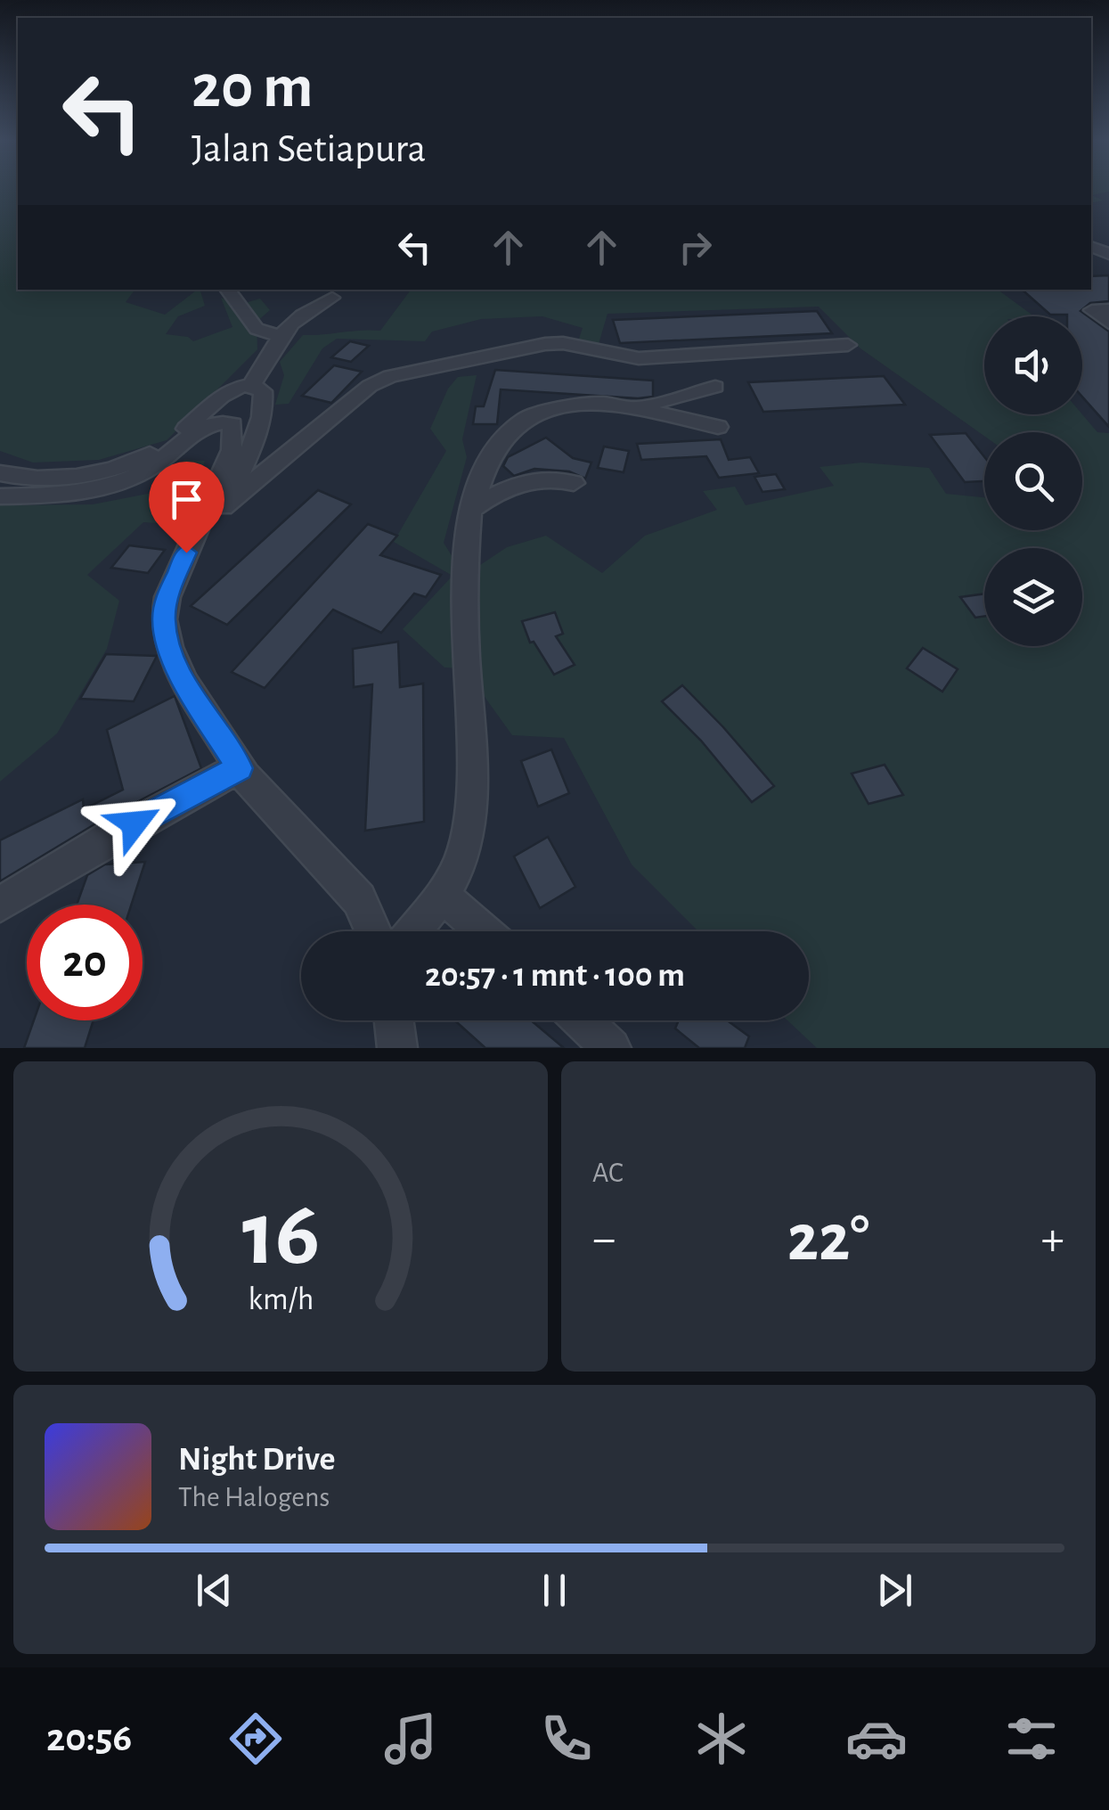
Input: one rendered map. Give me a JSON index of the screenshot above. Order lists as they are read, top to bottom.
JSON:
{
  "page": {
    "turn": ["20 m", "Jalan Setiapura"],
    "limit": "20",
    "trip": "20:57 · 1 mnt · 100 m",
    "tile": "AC",
    "heat": ["−", "22°", "+"],
    "song": ["Night Drive", "The Halogens"],
    "tabs": "20:56",
    "gauge": ["16", "km/h"]
  }
}
